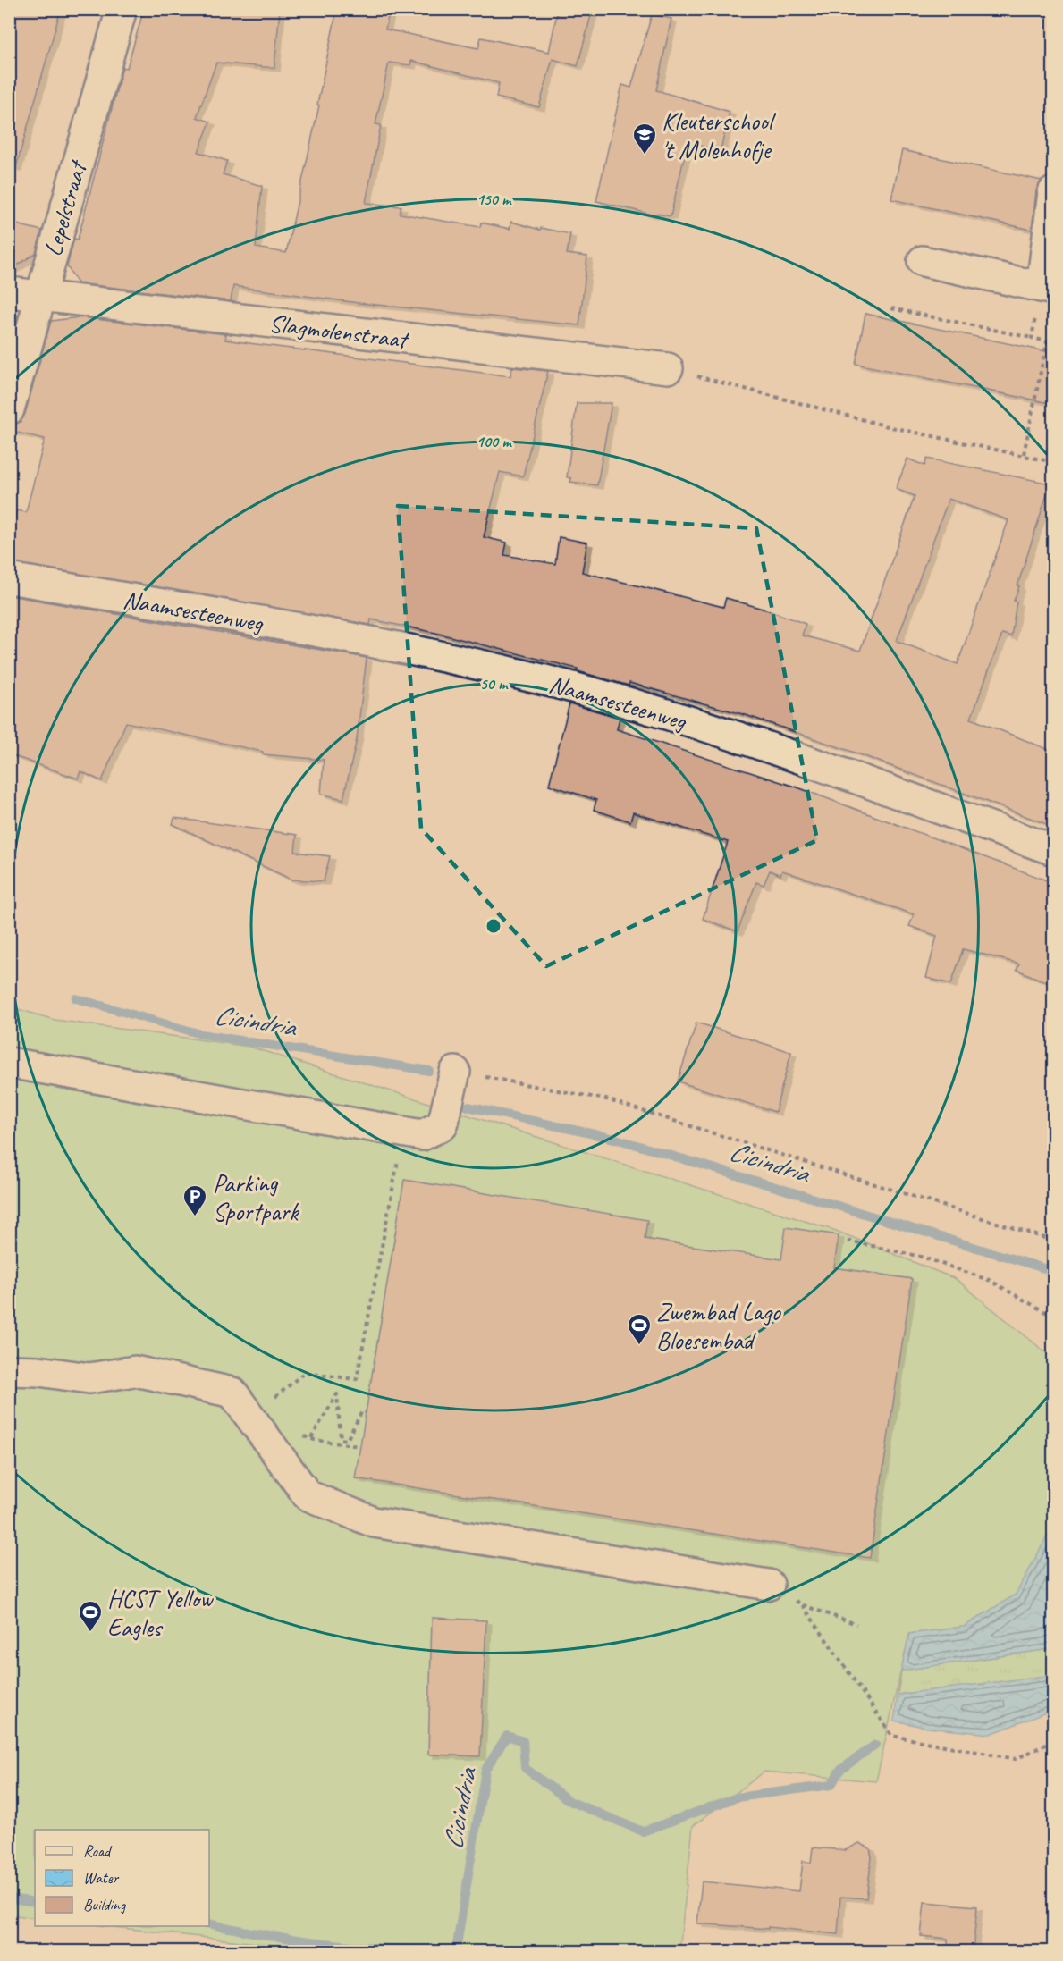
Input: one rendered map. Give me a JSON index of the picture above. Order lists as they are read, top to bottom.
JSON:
{
  "streets": {
    "street": ["Lepelstraat", "Slagmolenstraat", "Naamsesteenweg"]
  },
  "crossings": [
    ["Lepelstraat", "Slagmolenstraat"]
  ],
  "water": ["Cicindria"],
  "places": {
    "school or university": ["Kleuterschool 't Molenhofje"],
    "parking": ["Parking Sportpark"],
    "sports": ["Zwembad Lago Bloesembad", "HCST Yellow Eagles"]
  },
  "legend": ["Road", "Water", "Building"],
  "rings": ["150 m", "100 m", "50 m"]
}
